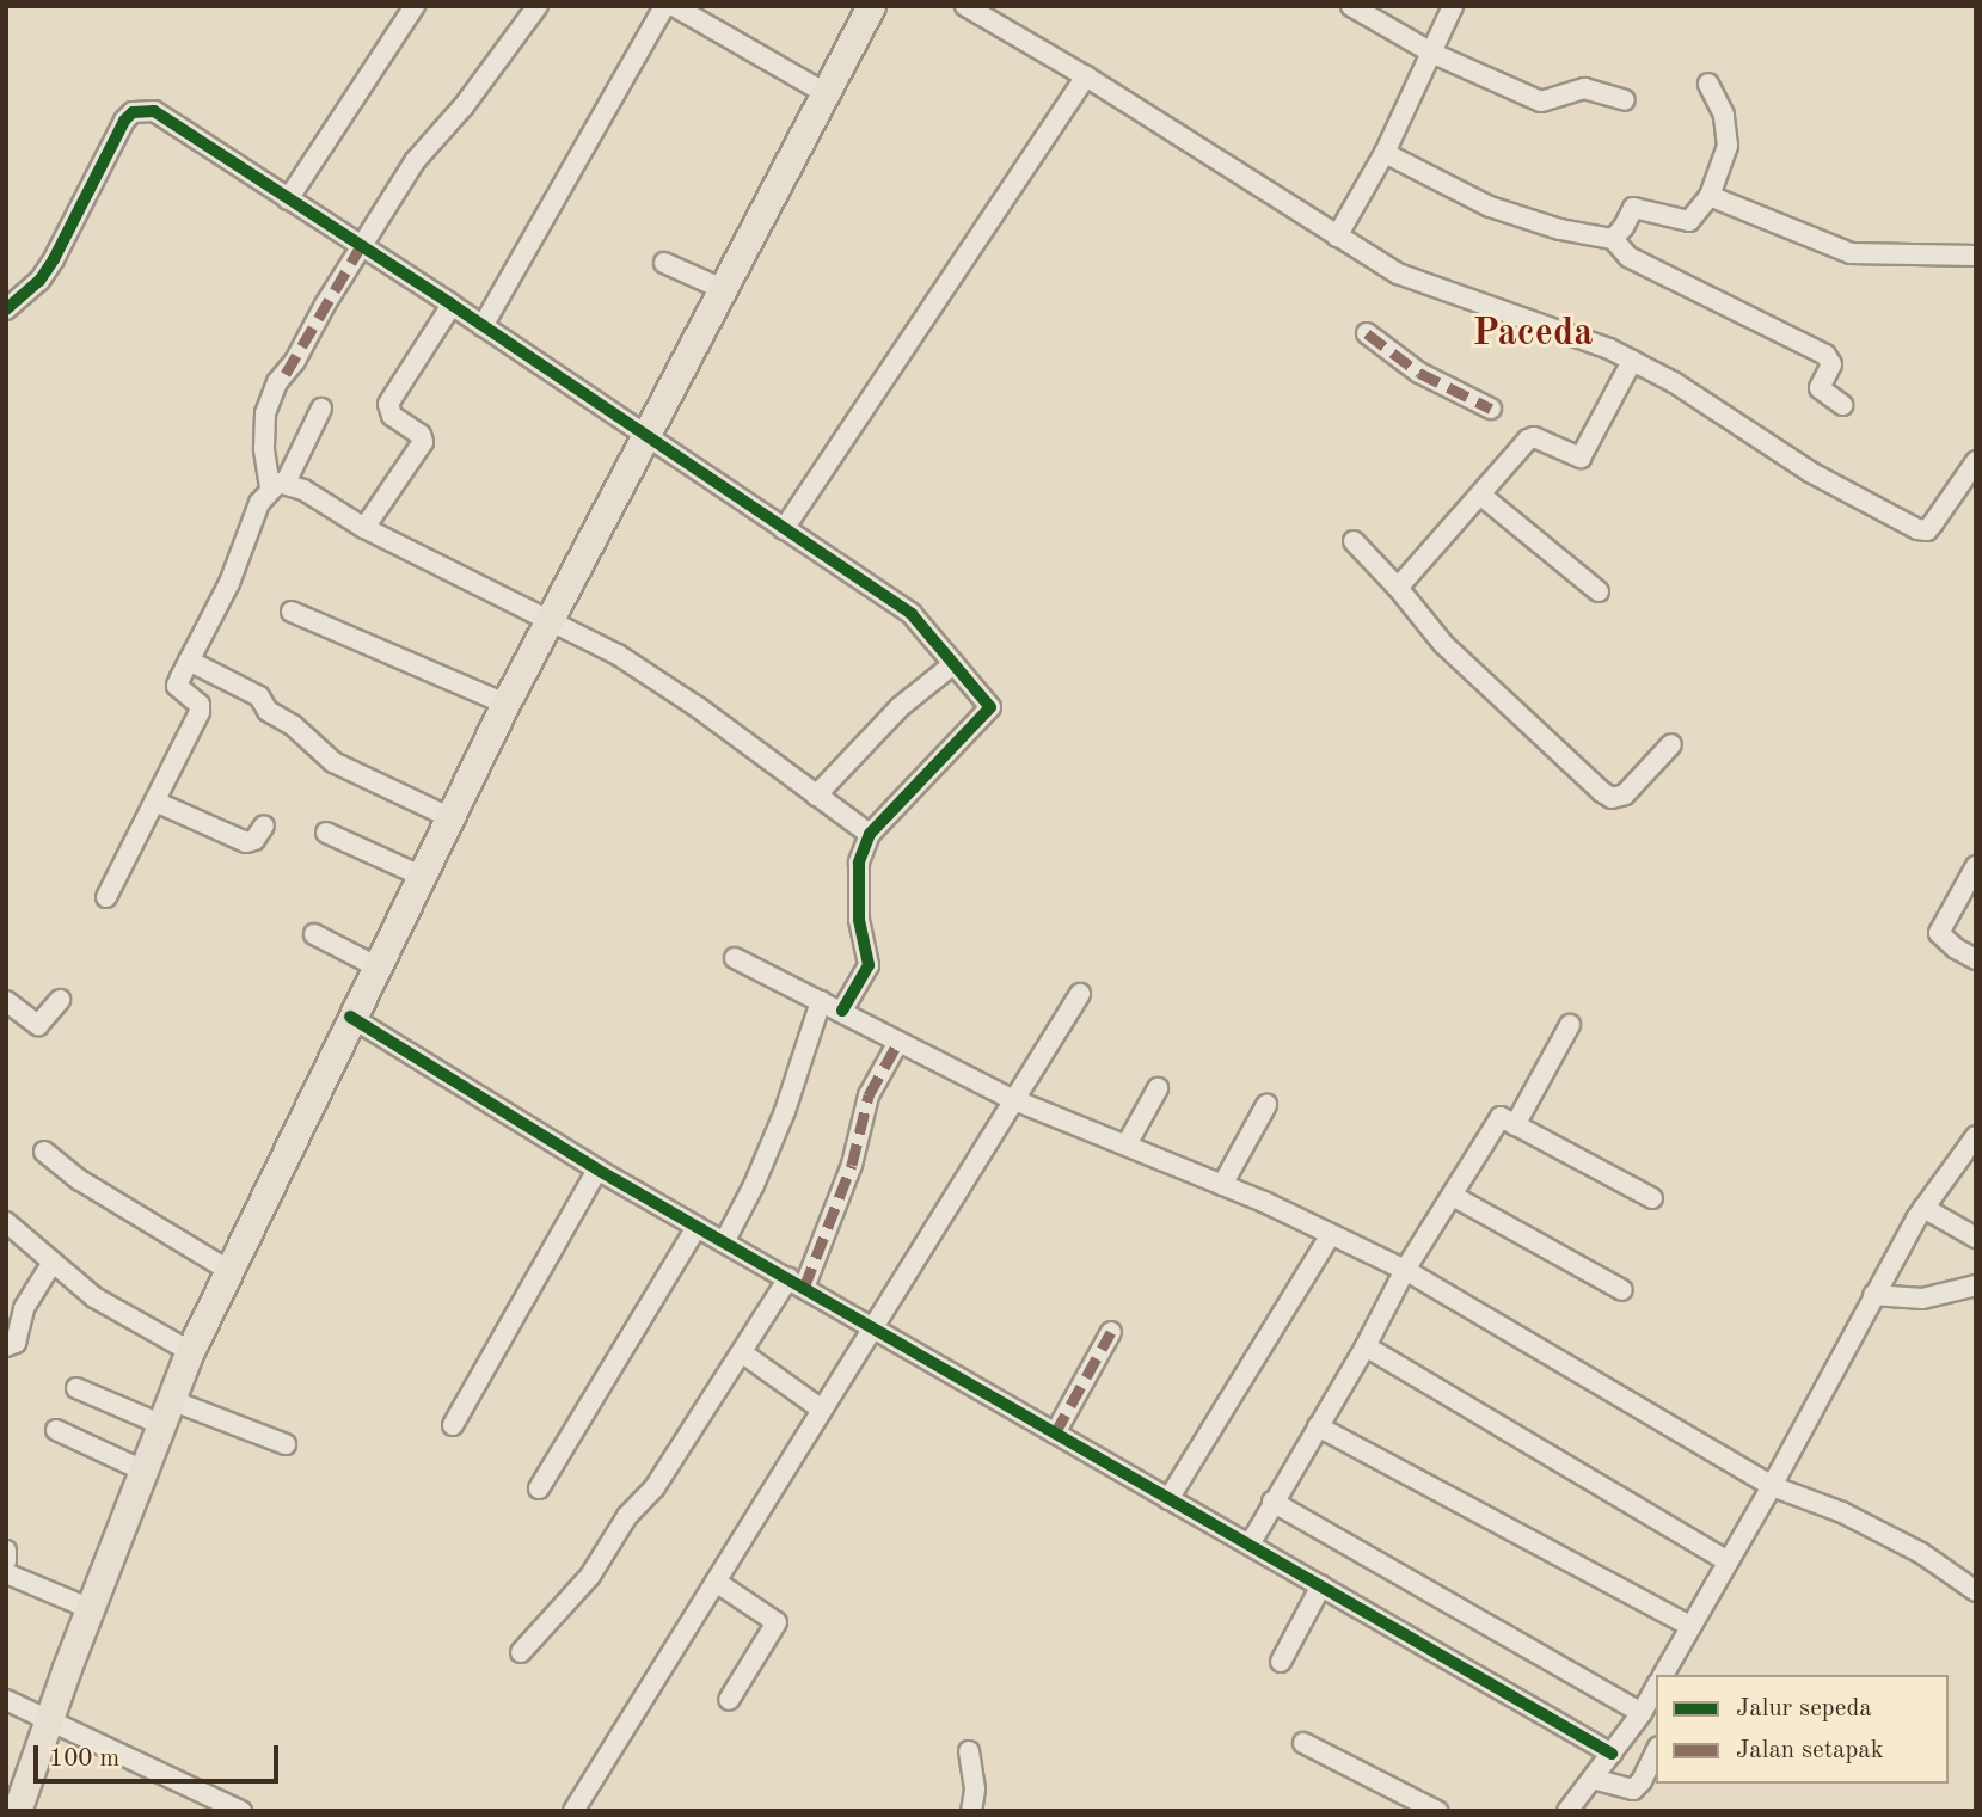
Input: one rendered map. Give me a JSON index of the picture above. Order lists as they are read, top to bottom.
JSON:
{
  "districts": ["Paceda"],
  "legend": ["Jalur sepeda", "Jalan setapak"],
  "scale_bar": "100 m"
}
